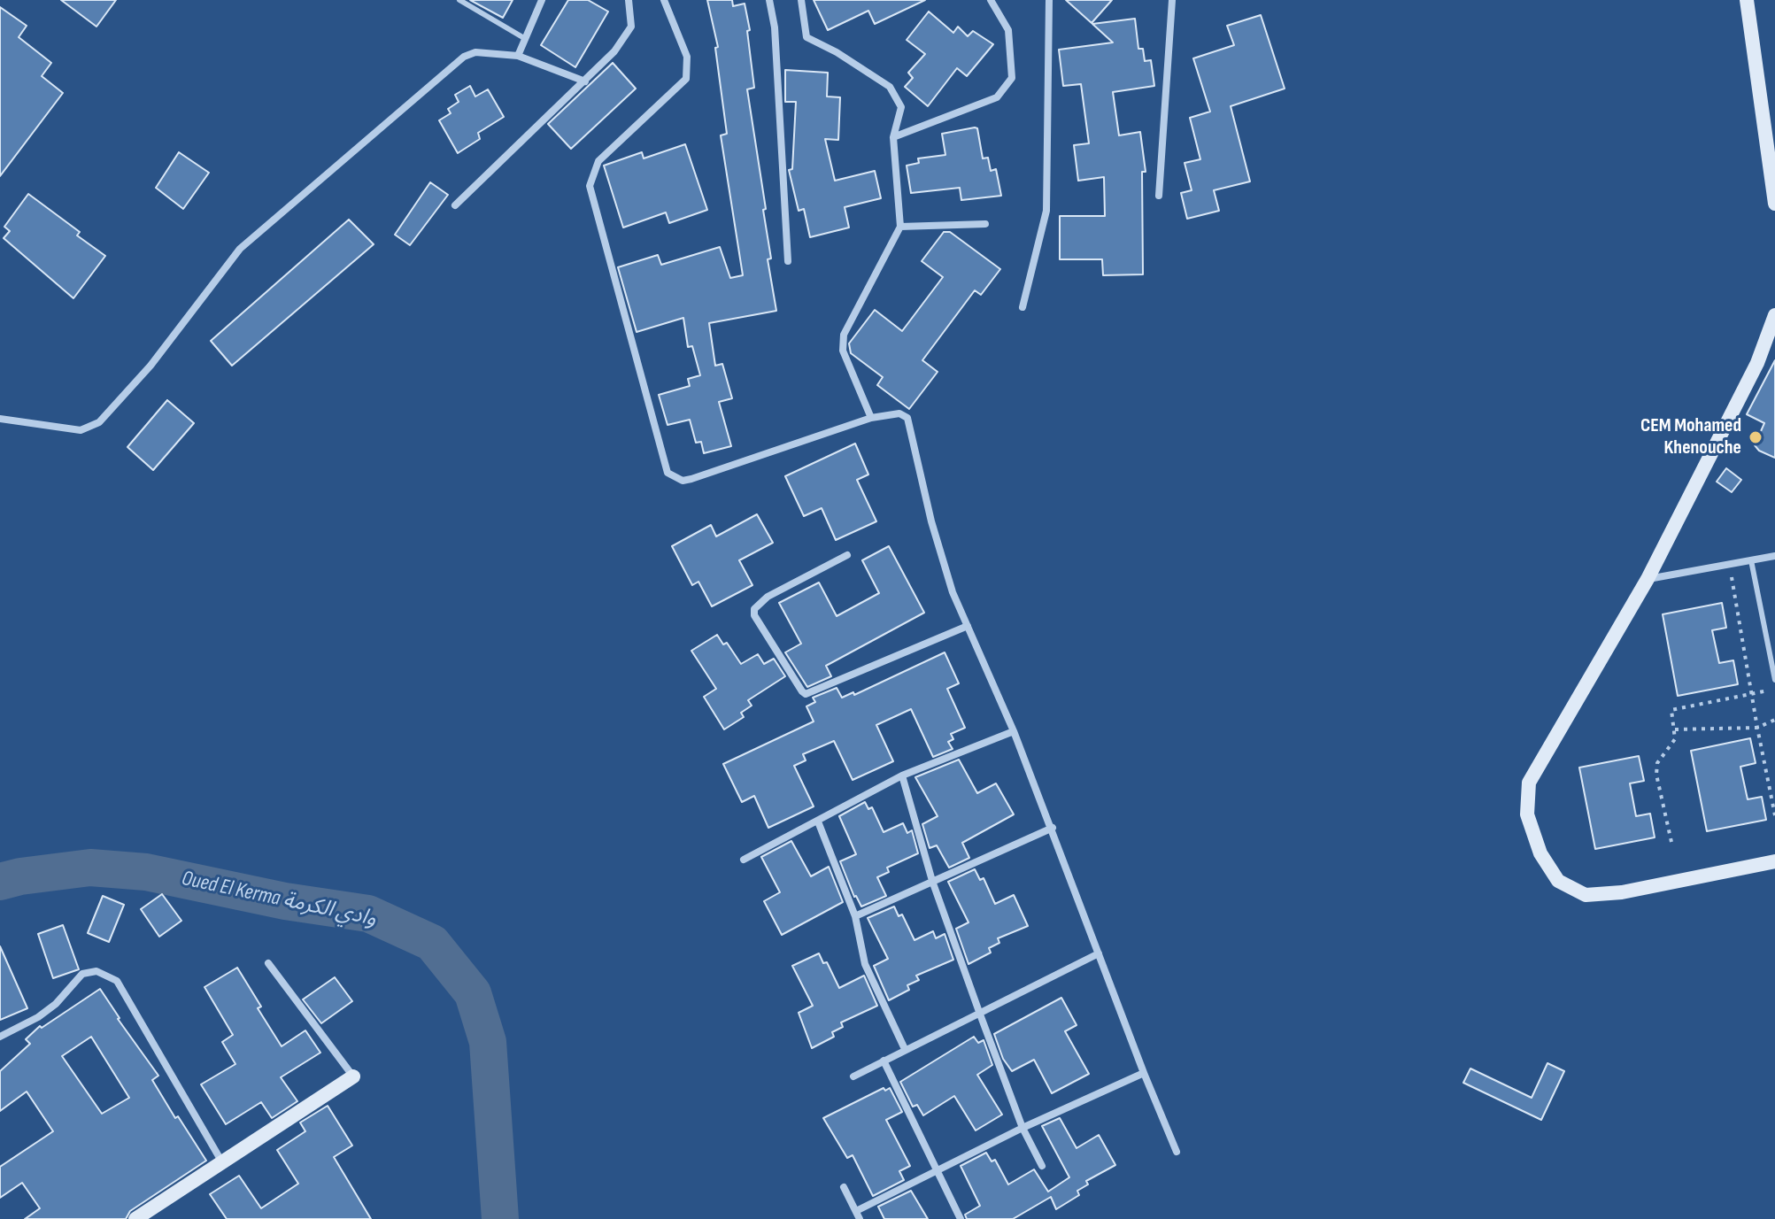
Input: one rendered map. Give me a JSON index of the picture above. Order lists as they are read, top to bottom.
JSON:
{
  "water": ["Oued El Kerma وادي الكرمة"],
  "places": ["CEM Mohamed Khenouche"]
}
